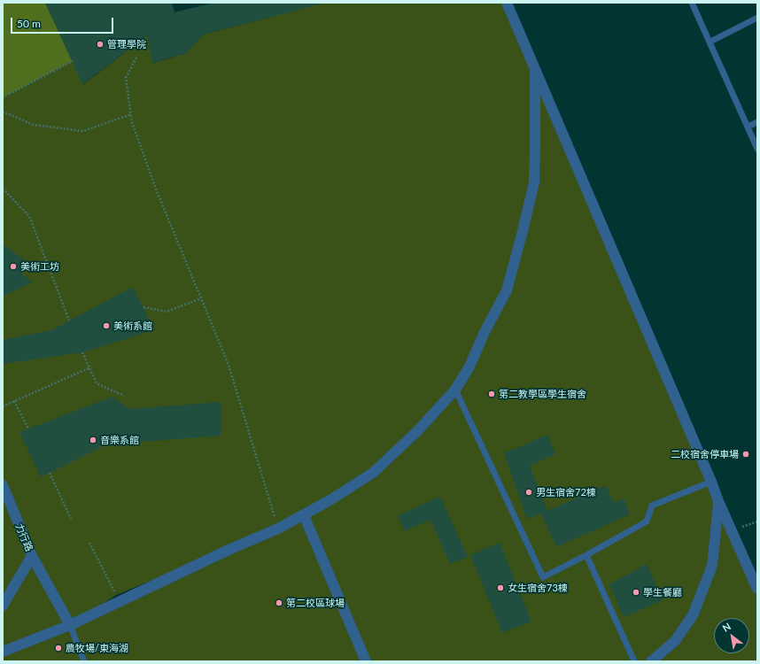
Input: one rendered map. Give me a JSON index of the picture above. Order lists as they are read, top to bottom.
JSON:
{
  "streets": {
    "street": ["力行路"]
  },
  "places": [
    "管理學院",
    "美術工坊",
    "美術系館",
    "第二教學區學生宿舍",
    "音樂系館",
    "二校宿舍停車場",
    "男生宿舍72棟",
    "女生宿舍73棟",
    "學生餐廳",
    "第二校區球場",
    "農牧場/東海湖"
  ],
  "scale_bar": "50 m",
  "north": "top left"
}
